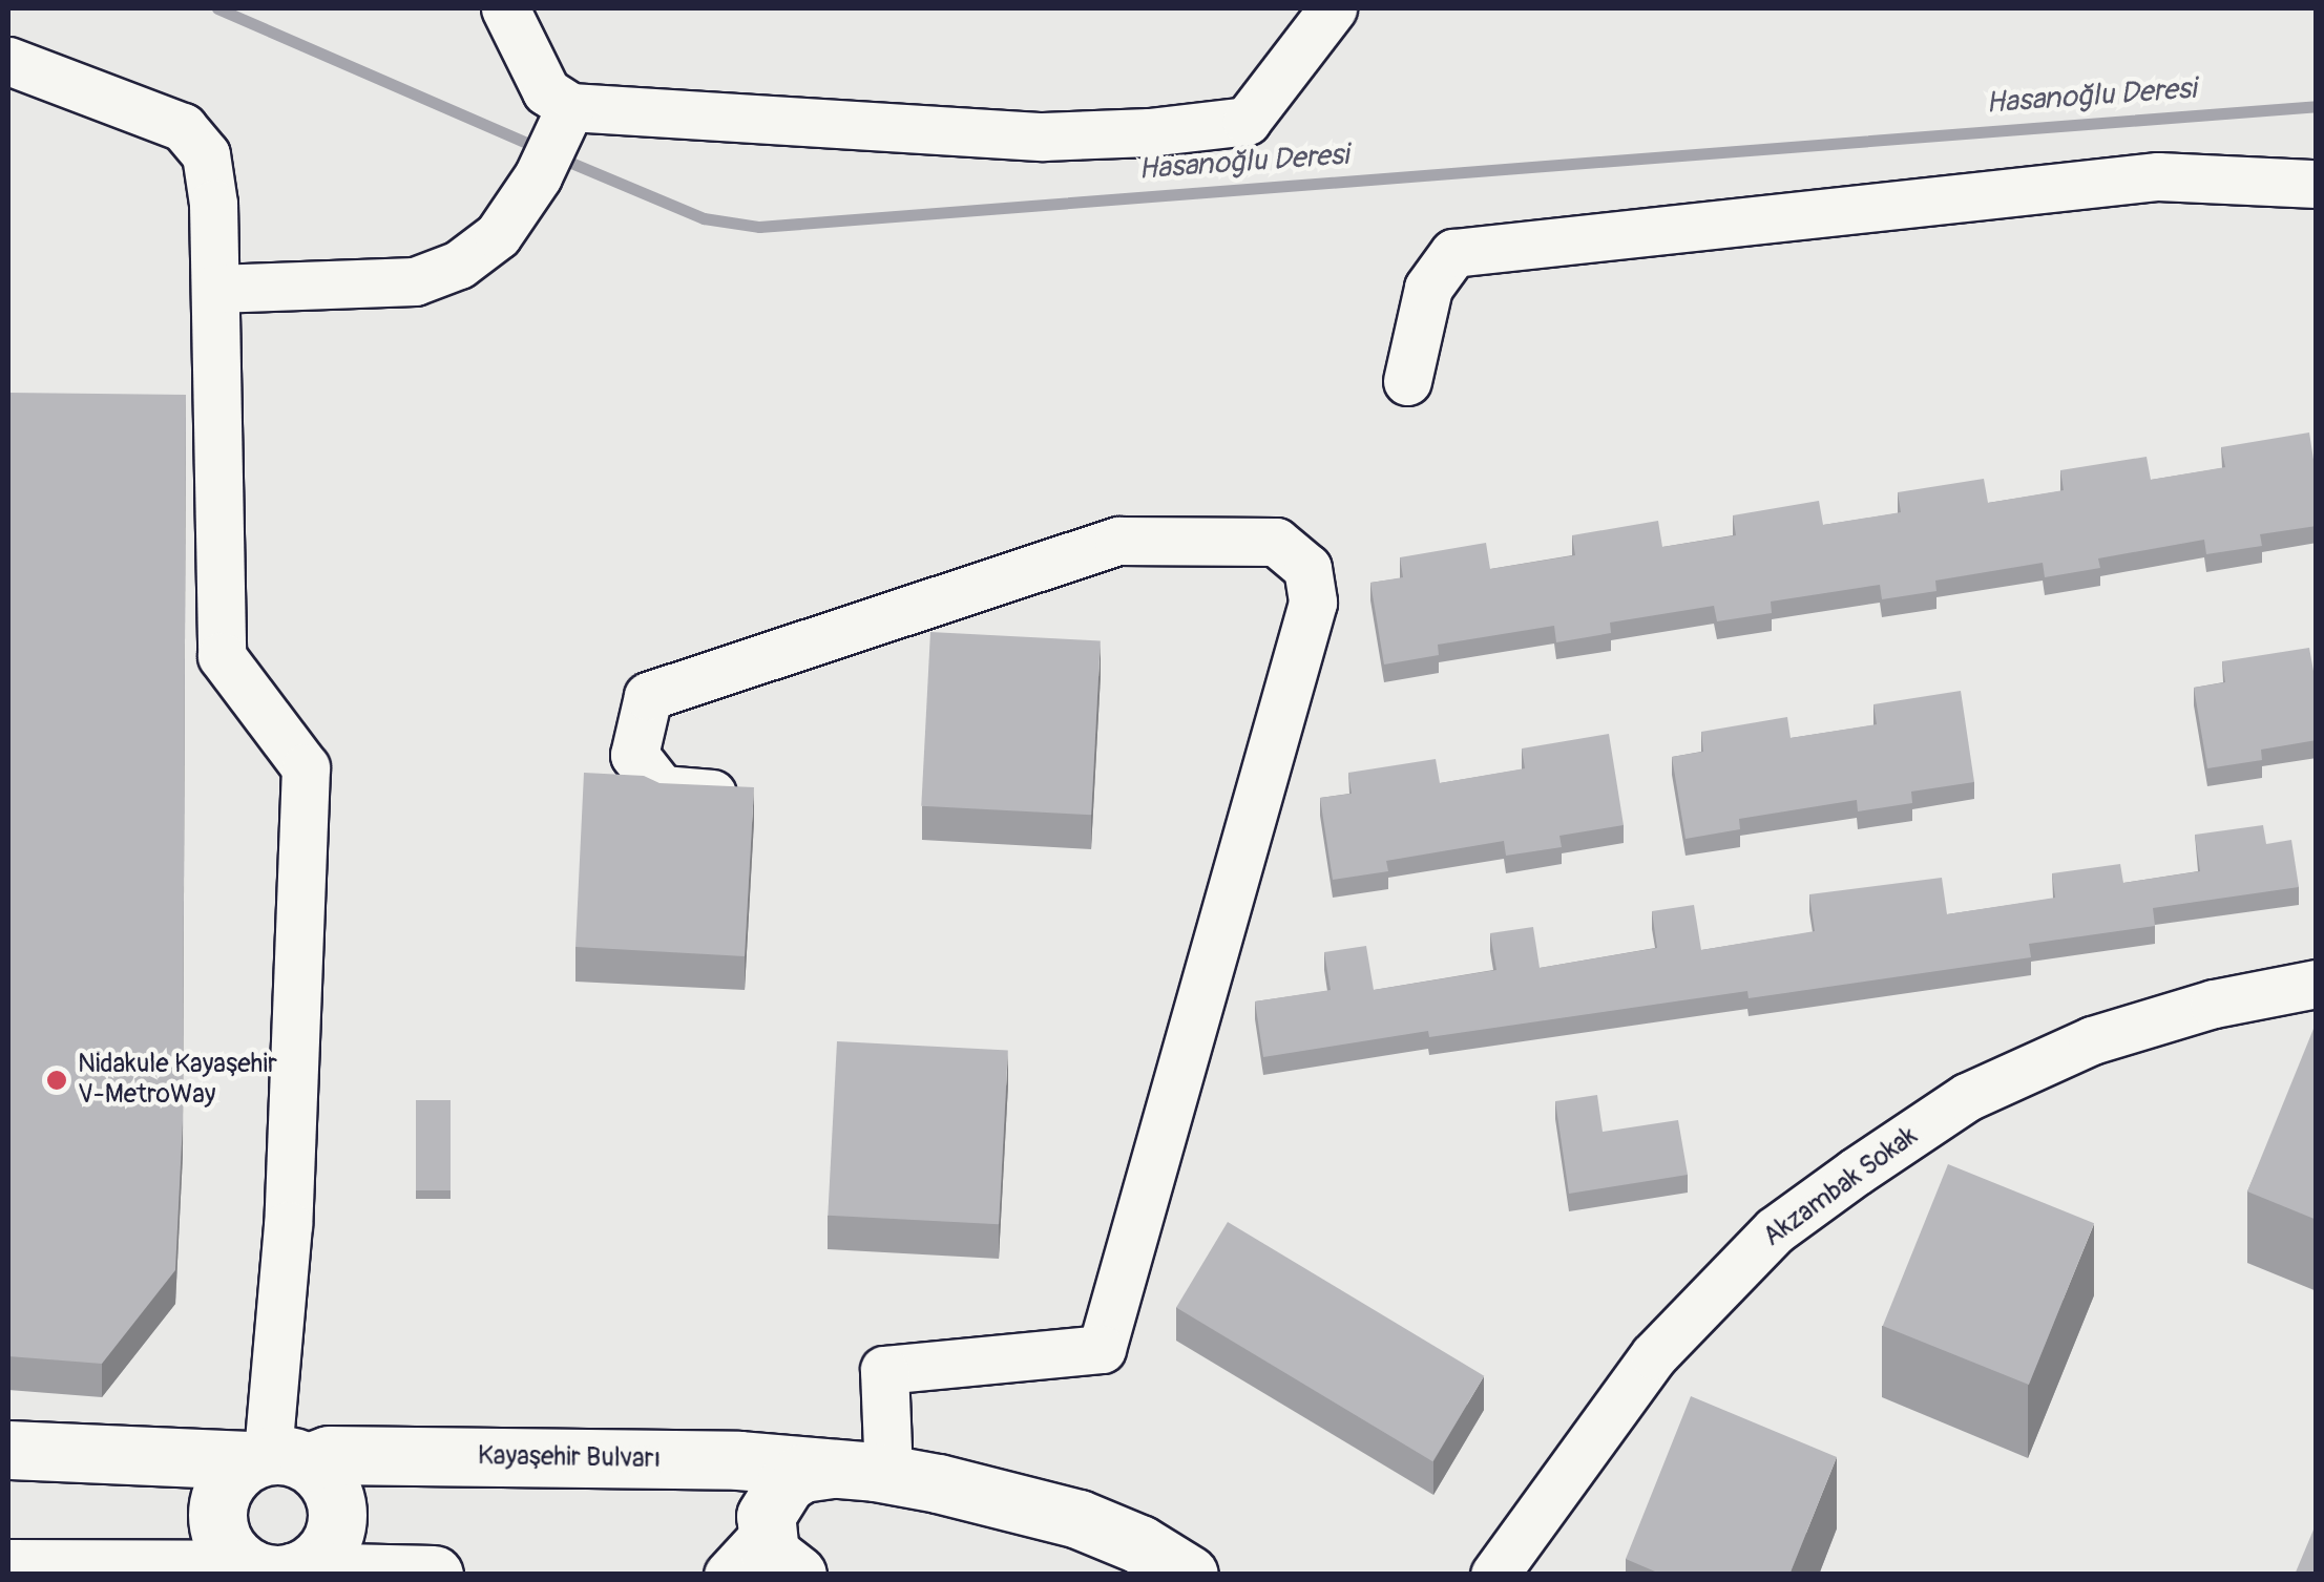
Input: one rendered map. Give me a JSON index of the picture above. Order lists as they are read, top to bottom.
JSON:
{
  "streets": {
    "main road": ["Kayaşehir Bulvarı"],
    "street": ["Akzambak Sokak"]
  },
  "water": ["Hasanoğlu Deresi"],
  "places": ["Nidakule Kayaşehir V-MetroWay"]
}
